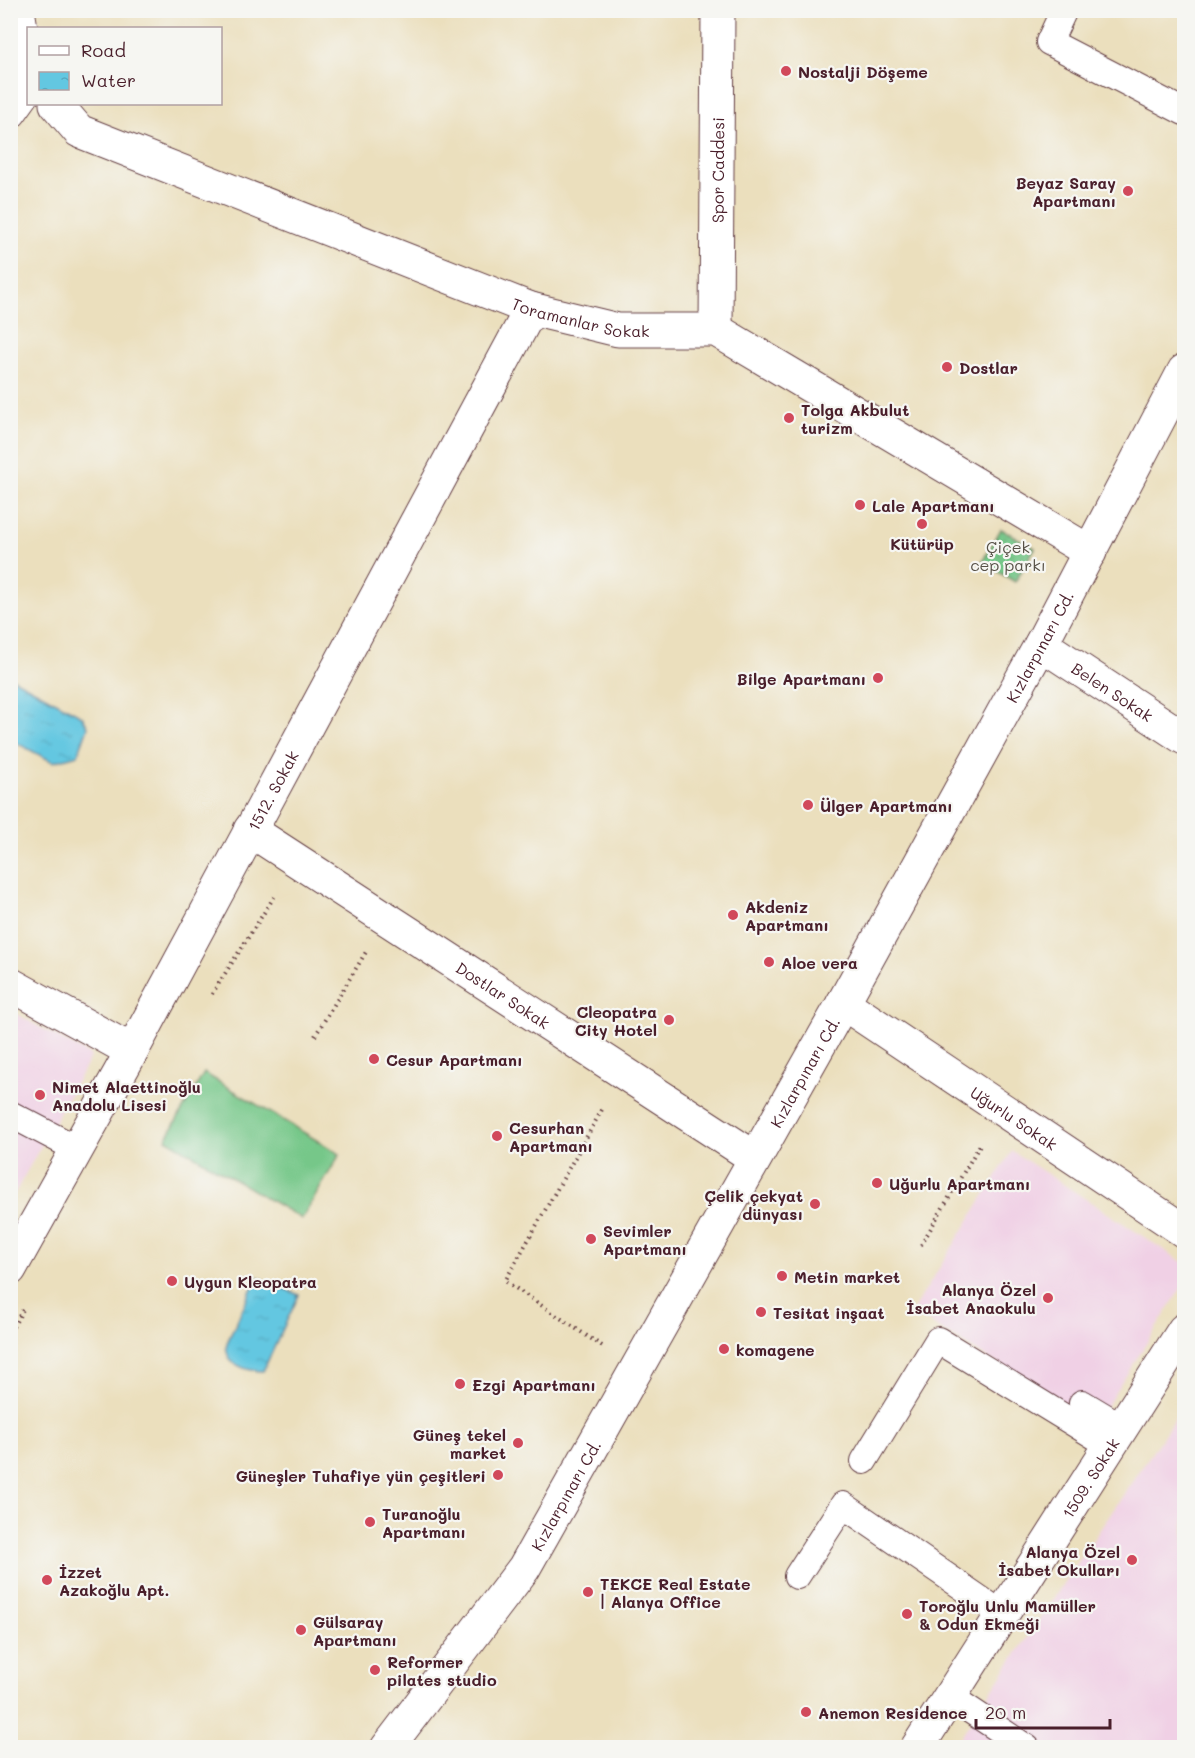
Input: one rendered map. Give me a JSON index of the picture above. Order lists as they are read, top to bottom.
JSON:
{
  "streets": {
    "street": [
      "Spor Caddesi",
      "Toramanlar Sokak",
      "Kızlarpınarı Cd.",
      "Belen Sokak",
      "1512. Sokak",
      "Dostlar Sokak",
      "Uğurlu Sokak",
      "1509. Sokak"
    ]
  },
  "crossings": [
    ["Spor Caddesi", "Toramanlar Sokak"],
    ["Toramanlar Sokak", "1512. Sokak"],
    ["Kızlarpınarı Cd.", "Belen Sokak"],
    ["Kızlarpınarı Cd.", "Dostlar Sokak"],
    ["Kızlarpınarı Cd.", "Uğurlu Sokak"],
    ["1512. Sokak", "Dostlar Sokak"]
  ],
  "parks": ["Çiçek cep parkı"],
  "places": [
    "Nostalji Döşeme",
    "Beyaz Saray Apartmanı",
    "Dostlar",
    "Tolga Akbulut turizm",
    "Lale Apartmanı",
    "Kütürüp",
    "Bilge Apartmanı",
    "Ülger Apartmanı",
    "Akdeniz Apartmanı",
    "Aloe vera",
    "Cleopatra City Hotel",
    "Cesur Apartmanı",
    "Nimet Alaettinoğlu Anadolu Lisesi",
    "Cesurhan Apartmanı",
    "Uğurlu Apartmanı",
    "Çelik çekyat dünyası",
    "Sevimler Apartmanı",
    "Metin market",
    "Uygun Kleopatra",
    "Alanya Özel İsabet Anaokulu",
    "Tesitat inşaat",
    "komagene",
    "Ezgi Apartmanı",
    "Güneş tekel market",
    "Güneşler Tuhafiye yün çeşitleri",
    "Turanoğlu Apartmanı",
    "Alanya Özel İsabet Okulları",
    "İzzet Azakoğlu Apt.",
    "TEKCE Real Estate | Alanya Office",
    "Toroğlu Unlu Mamüller & Odun Ekmeği",
    "Gülsaray Apartmanı",
    "Reformer pilates studio",
    "Anemon Residence"
  ],
  "legend": ["Road", "Water"],
  "scale_bar": "20 m"
}
